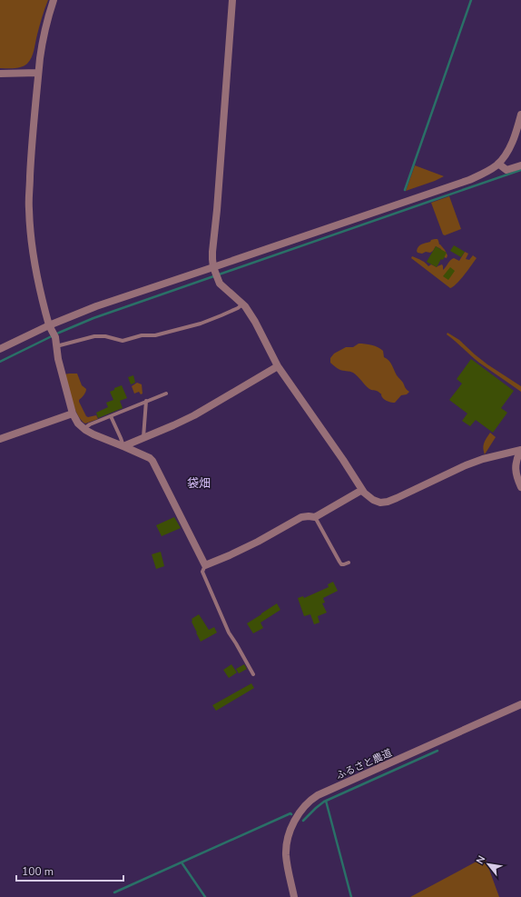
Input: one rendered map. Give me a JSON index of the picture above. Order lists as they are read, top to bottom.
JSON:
{
  "streets": {
    "street": ["ふるさと農道"]
  },
  "districts": ["袋畑"],
  "scale_bar": "100 m",
  "north": "top left"
}
